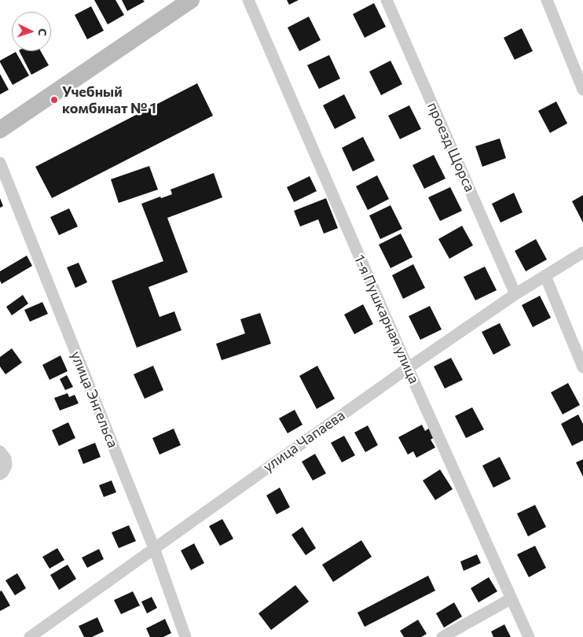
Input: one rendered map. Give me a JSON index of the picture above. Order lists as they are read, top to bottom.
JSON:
{
  "streets": {
    "street": [
      "проезд Щорса",
      "1-я Пушкарная улица",
      "улица Энгельса",
      "улица Чапаева"
    ]
  },
  "crossings": [
    ["проезд Щорса", "улица Чапаева"],
    ["1-я Пушкарная улица", "улица Чапаева"],
    ["улица Энгельса", "улица Чапаева"]
  ],
  "places": ["Учебный комбинат № 1"],
  "north": "right"
}
